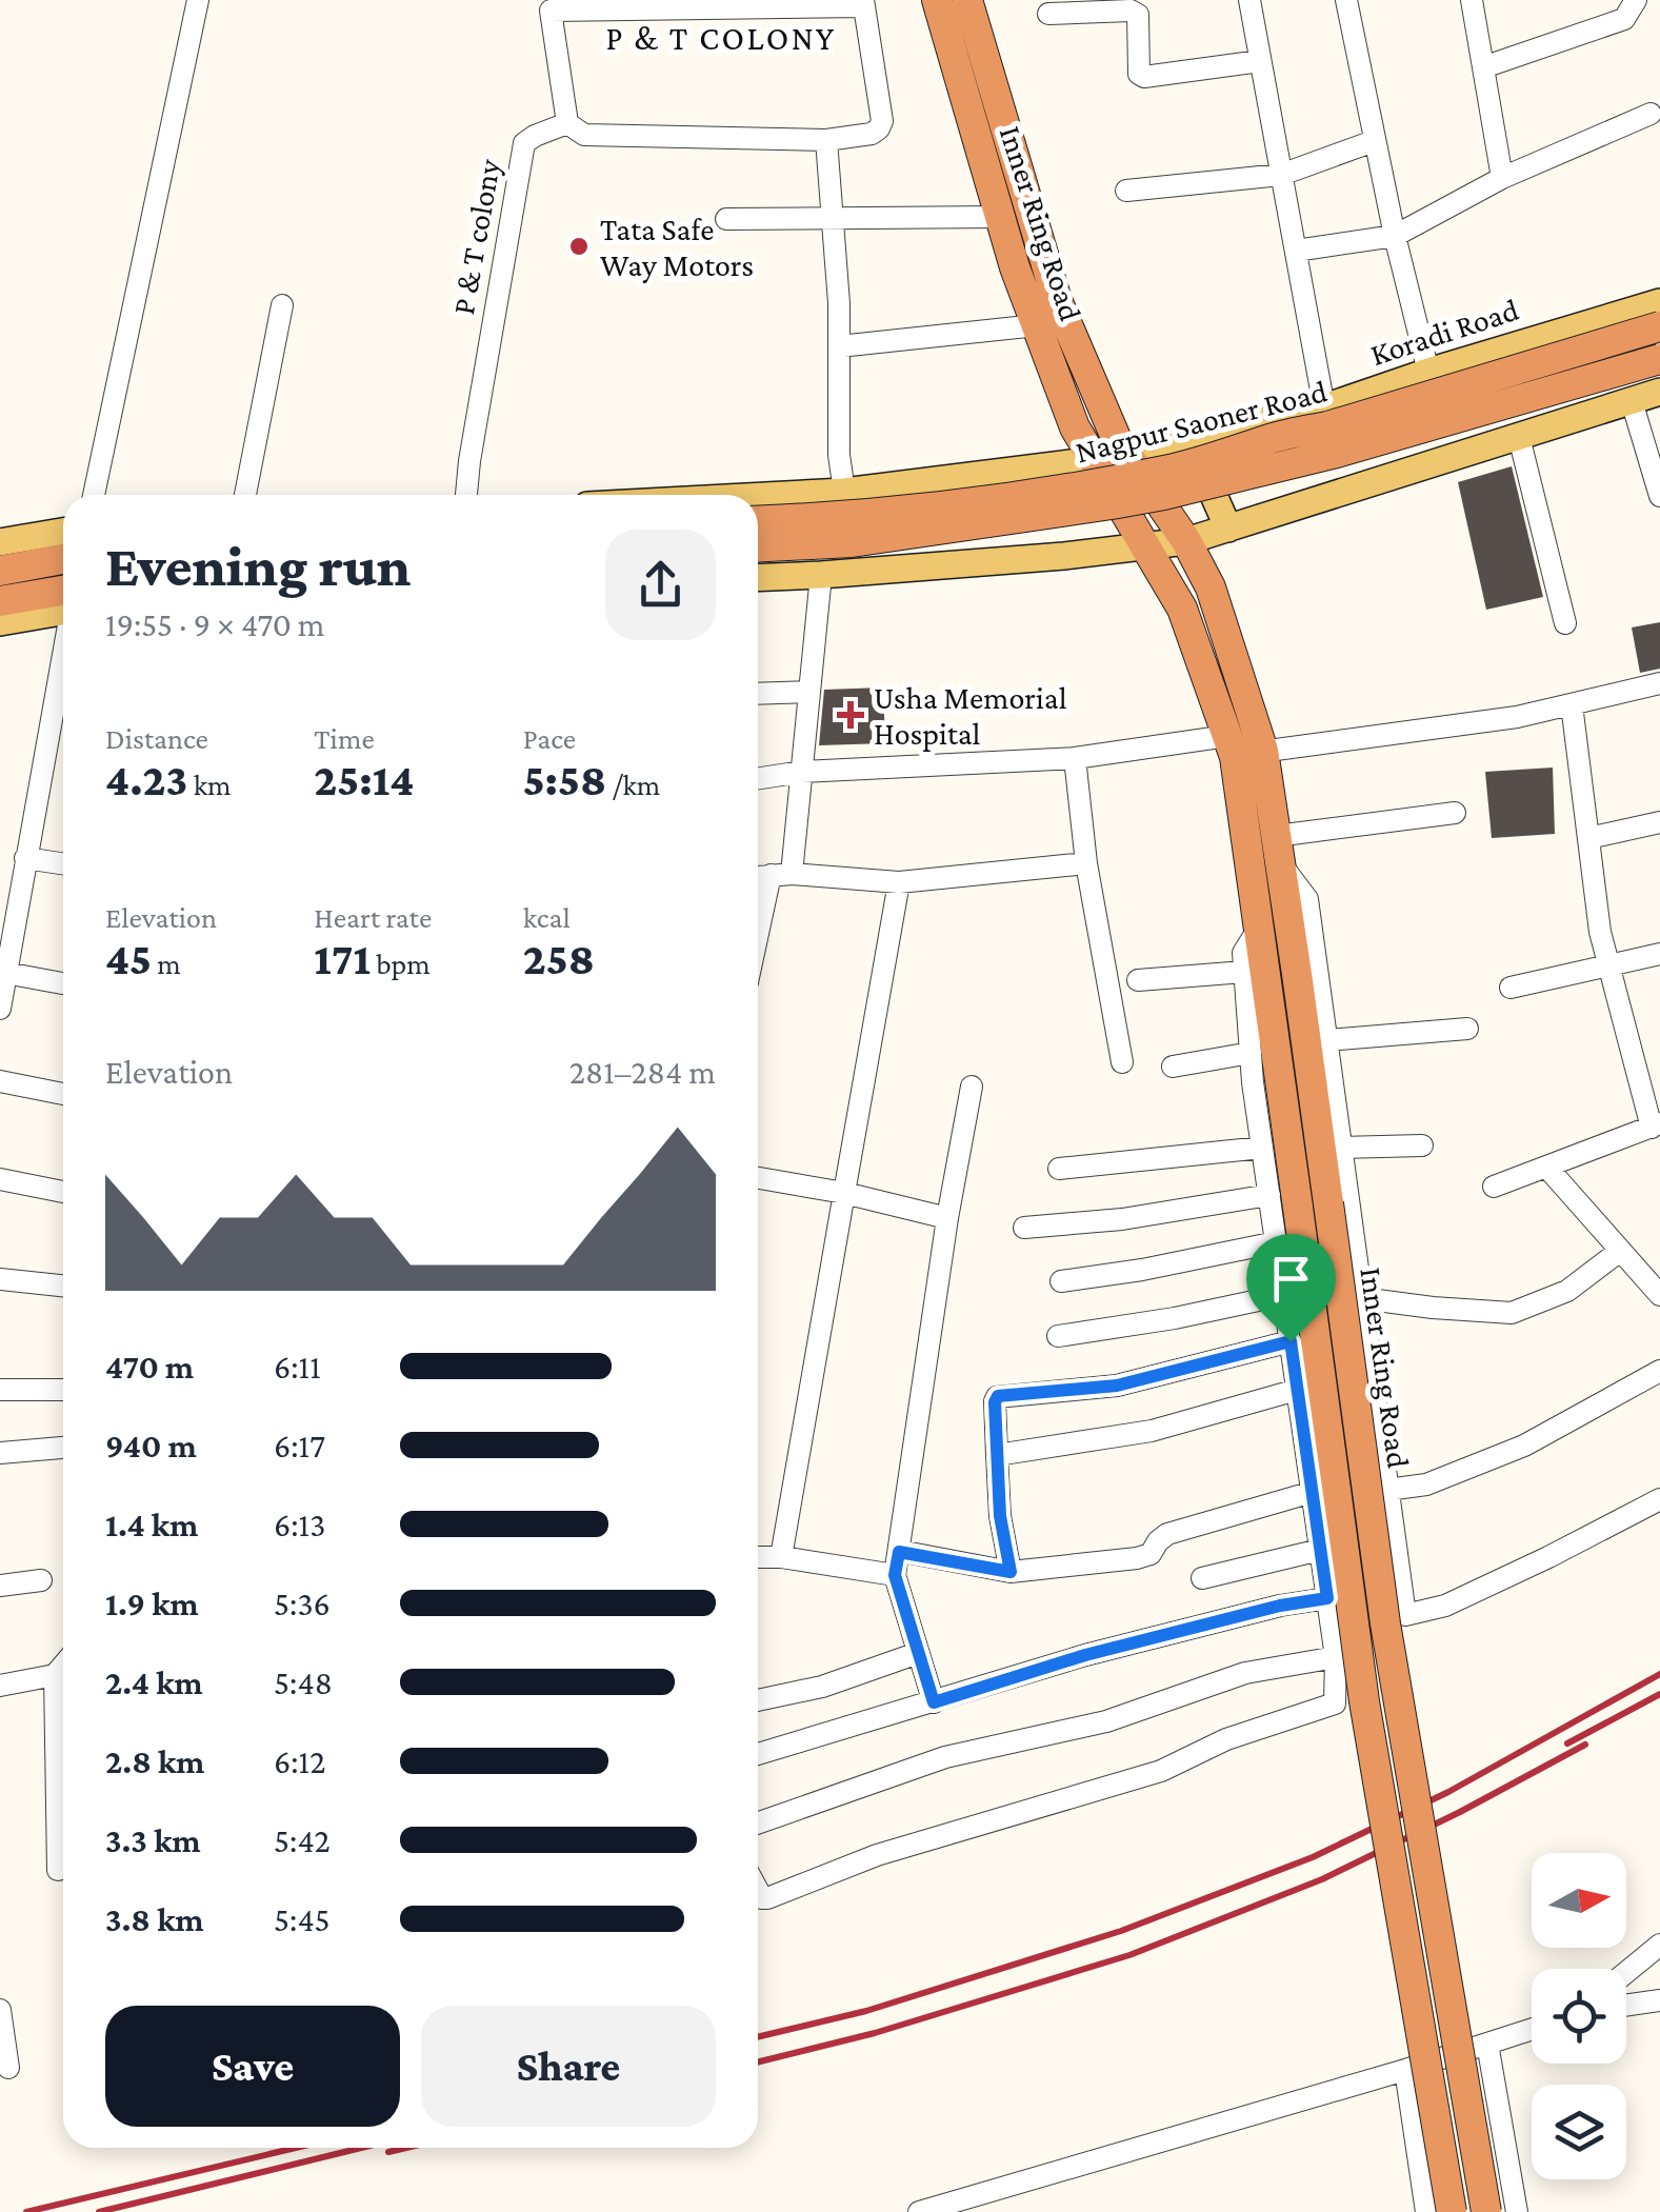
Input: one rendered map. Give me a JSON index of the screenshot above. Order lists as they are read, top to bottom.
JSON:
{
  "streets": {
    "highway": ["Inner Ring Road", "Nagpur Saoner Road"],
    "main road": ["Koradi Road"],
    "street": ["P & T colony"]
  },
  "crossings": [
    ["Inner Ring Road", "Koradi Road"]
  ],
  "districts": ["P & T COLONY"],
  "places": {
    "other": ["Tata Safe Way Motors"],
    "health": ["Usha Memorial Hospital"]
  },
  "north": "right",
  "page": {
    "heading": ["Evening run", "19:55 · 9 × 470 m"],
    "stats": [
      ["Distance", "4.23 km"],
      ["Time", "25:14"],
      ["Pace", "5:58 /km"],
      ["Elevation", "45 m"],
      ["Heart rate", "171 bpm"],
      ["kcal", "258"]
    ],
    "chart": ["Elevation", "281–284 m"],
    "list": [
      {
        "name": "470 m",
        "note": "6:11"
      },
      {
        "name": "940 m",
        "note": "6:17"
      },
      {
        "name": "1.4 km",
        "note": "6:13"
      },
      {
        "name": "1.9 km",
        "note": "5:36"
      },
      {
        "name": "2.4 km",
        "note": "5:48"
      },
      {
        "name": "2.8 km",
        "note": "6:12"
      },
      {
        "name": "3.3 km",
        "note": "5:42"
      },
      {
        "name": "3.8 km",
        "note": "5:45"
      }
    ],
    "buttons": ["Save", "Share"]
  }
}
